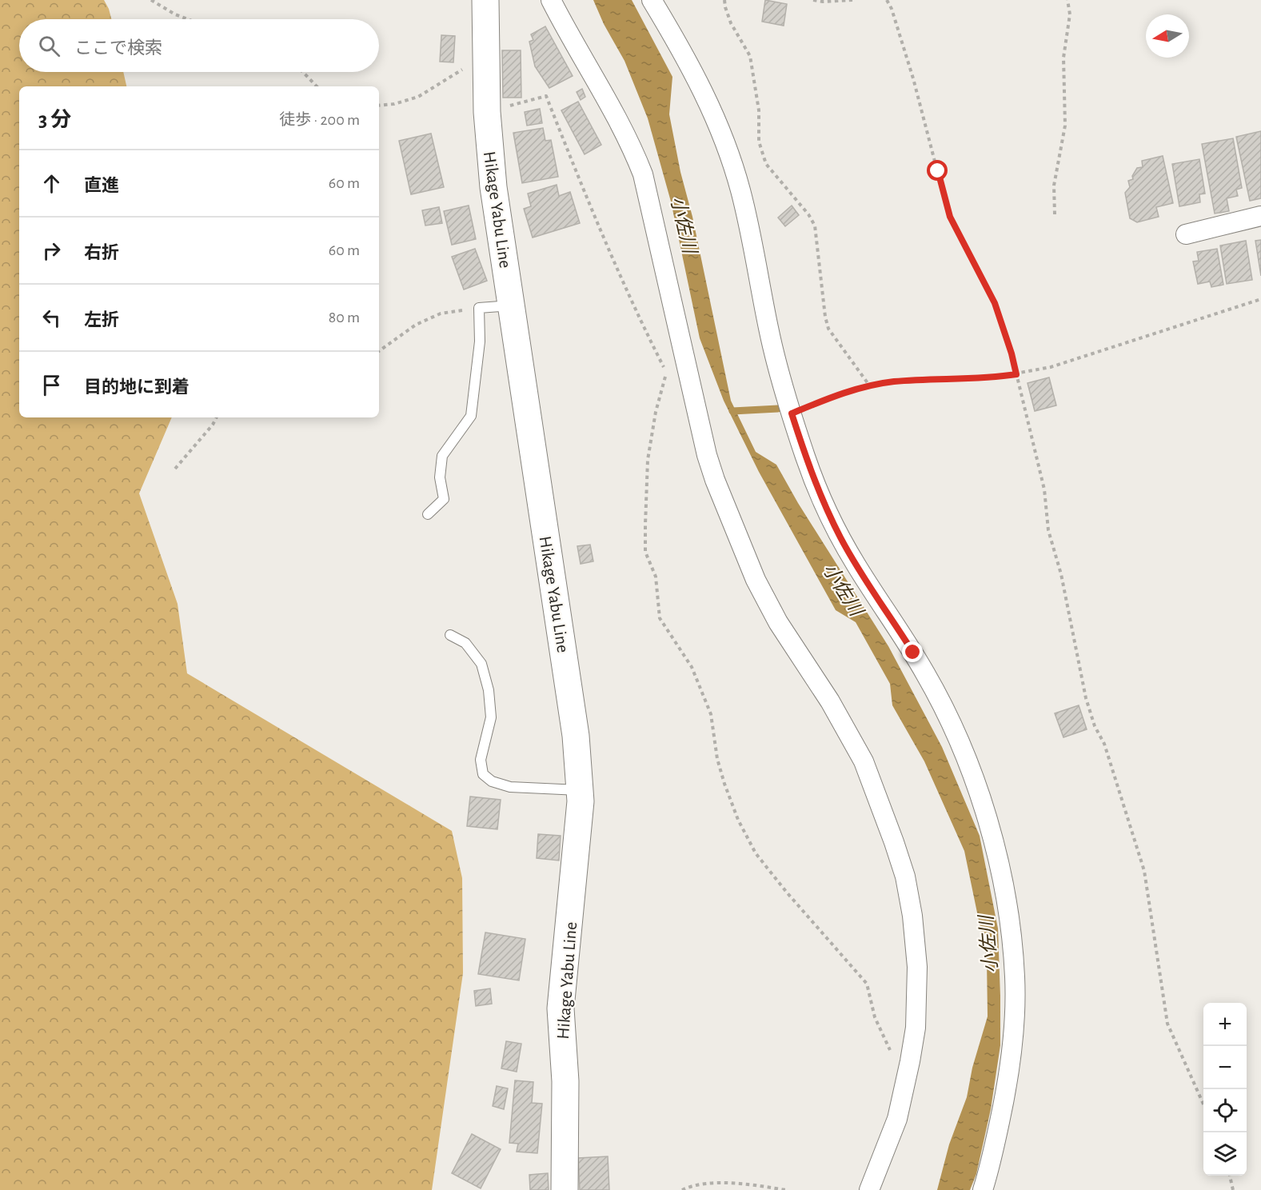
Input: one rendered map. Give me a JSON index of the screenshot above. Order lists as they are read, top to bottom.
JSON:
{
  "streets": {
    "main road": ["Hikage Yabu Line"]
  },
  "water": ["小佐川"],
  "north": "left",
  "page": {
    "search": "ここで検索",
    "heading": ["3 分", "徒歩 · 200 m"],
    "list": [
      ["直進", "60 m"],
      ["右折", "60 m"],
      ["左折", "80 m"],
      "目的地に到着"
    ],
    "map_buttons": ["+", "−"]
  }
}
